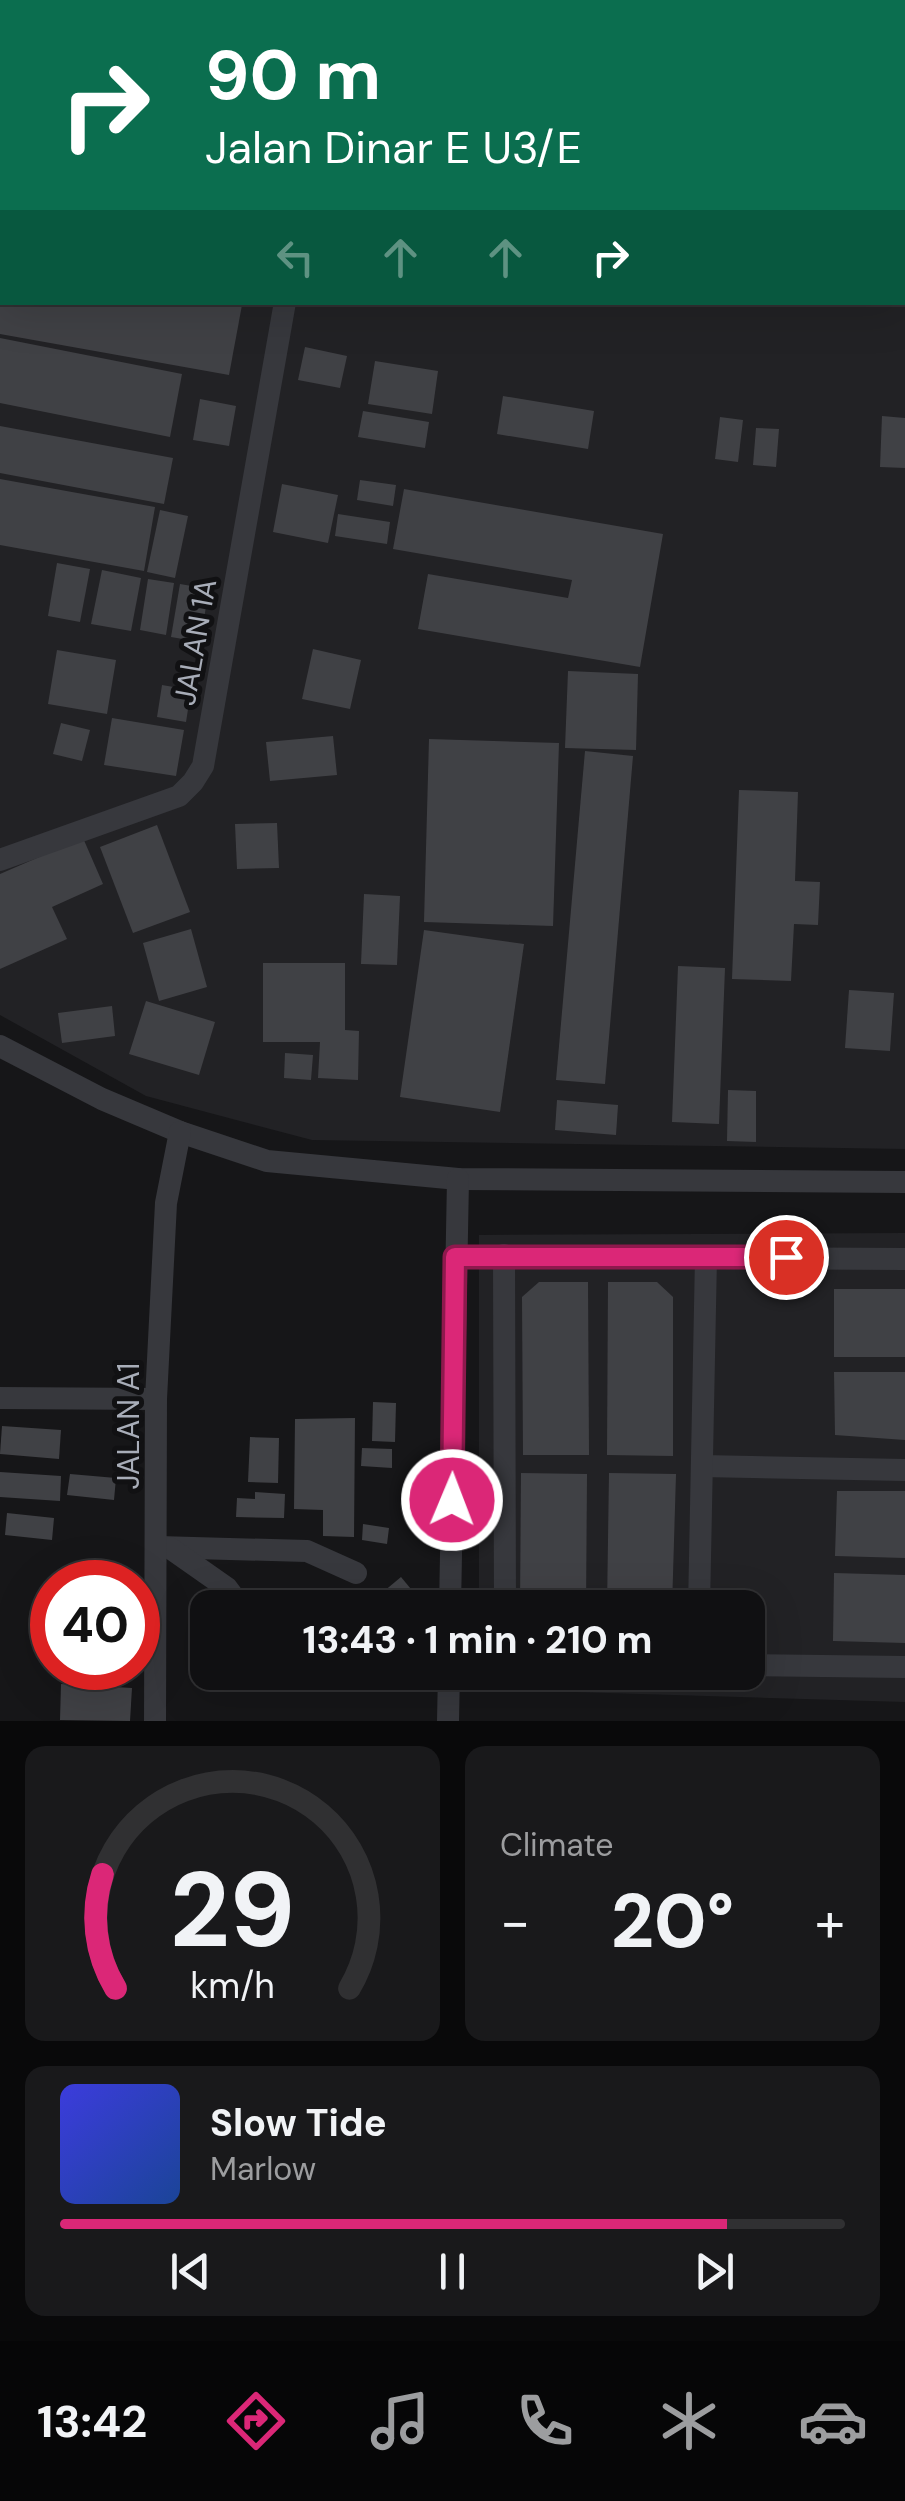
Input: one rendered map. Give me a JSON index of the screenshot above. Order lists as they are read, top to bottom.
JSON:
{
  "streets": {
    "street": ["JALAN 1A", "JALAN A1"]
  },
  "page": {
    "turn": ["90 m", "Jalan Dinar E U3/E"],
    "limit": "40",
    "trip": "13:43 · 1 min · 210 m",
    "tile": "Climate",
    "heat": ["−", "20°", "+"],
    "song": ["Slow Tide", "Marlow"],
    "tabs": "13:42",
    "gauge": ["29", "km/h"]
  }
}
